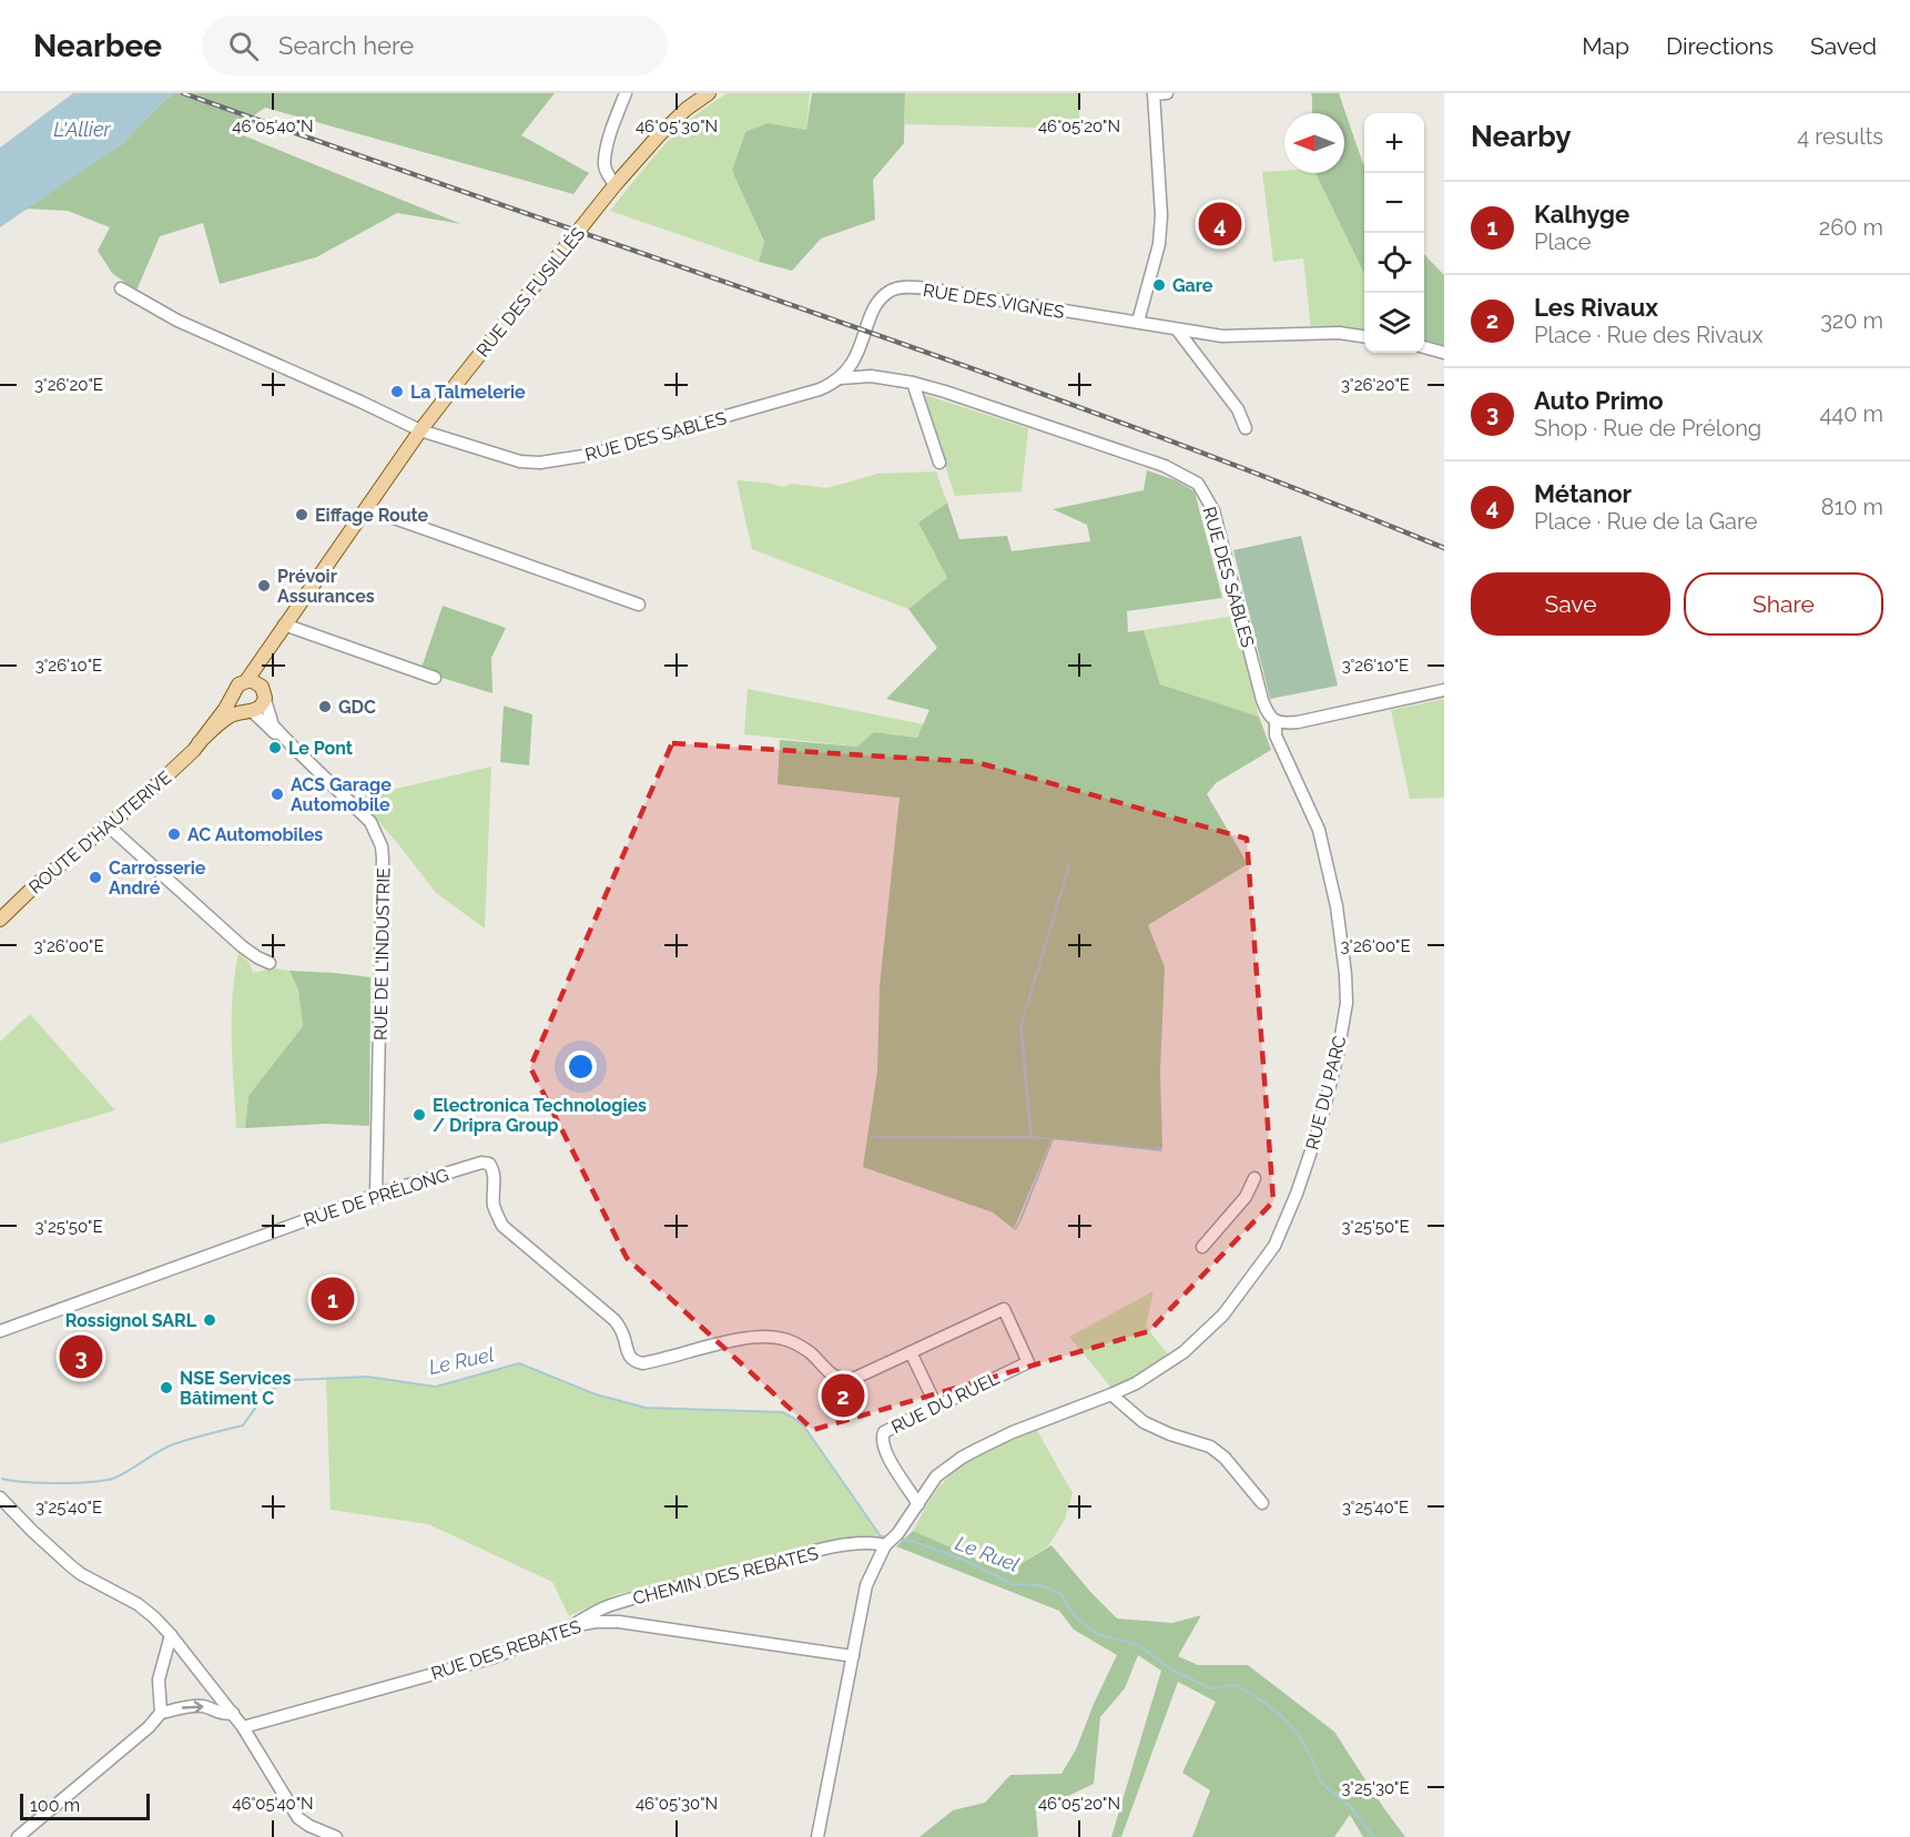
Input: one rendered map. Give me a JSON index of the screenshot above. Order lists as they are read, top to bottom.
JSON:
{
  "streets": {
    "main road": ["RUE DES FUSILLÉS", "ROUTE D'HAUTERIVE"],
    "street": [
      "RUE DES VIGNES",
      "RUE DES SABLES",
      "RUE DE L'INDUSTRIE",
      "RUE DU PARC",
      "RUE DE PRÉLONG",
      "RUE DU RUEL",
      "CHEMIN DES REBATES",
      "RUE DES REBATES"
    ]
  },
  "crossings": [
    ["RUE DES FUSILLÉS", "RUE DES SABLES"],
    ["RUE DES VIGNES", "RUE DES SABLES"],
    ["RUE DES SABLES", "RUE DU PARC"],
    ["ROUTE D'HAUTERIVE", "RUE DE L'INDUSTRIE"],
    ["RUE DE L'INDUSTRIE", "RUE DE PRÉLONG"],
    ["RUE DE PRÉLONG", "RUE DU RUEL"],
    ["CHEMIN DES REBATES", "RUE DES REBATES"]
  ],
  "water": ["L'Allier", "Le Ruel"],
  "places": [
    "Gare",
    "La Talmelerie",
    "Eiffage Route",
    "Prévoir Assurances",
    "GDC",
    "Le Pont",
    "ACS Garage Automobile",
    "AC Automobiles",
    "Carrosserie André",
    "Electronica Technologies / Dripra Group",
    "Rossignol SARL",
    "NSE Services Bâtiment C"
  ],
  "scale_bar": "100 m",
  "north": "left",
  "page": {
    "header": "Nearbee",
    "search": "Search here",
    "nav": ["Map", "Directions", "Saved"],
    "heading": ["Nearby", "4 results"],
    "map_buttons": ["+", "−"],
    "list": [
      {
        "mark": "1",
        "name": "Kalhyge",
        "note": "Place",
        "value": "260 m"
      },
      {
        "mark": "2",
        "name": "Les Rivaux",
        "note": "Place · Rue des Rivaux",
        "value": "320 m"
      },
      {
        "mark": "3",
        "name": "Auto Primo",
        "note": "Shop · Rue de Prélong",
        "value": "440 m"
      },
      {
        "mark": "4",
        "name": "Métanor",
        "note": "Place · Rue de la Gare",
        "value": "810 m"
      }
    ],
    "pins": [
      "4",
      "1",
      "3",
      "2"
    ],
    "buttons": ["Save", "Share"],
    "scale": "100 m"
  },
  "coordinates": [
    "46°05'40\"N",
    "46°05'30\"N",
    "46°05'20\"N",
    "3°26'20\"E",
    "3°26'10\"E",
    "3°26'00\"E",
    "3°25'50\"E",
    "3°25'40\"E",
    "3°25'30\"E"
  ]
}
